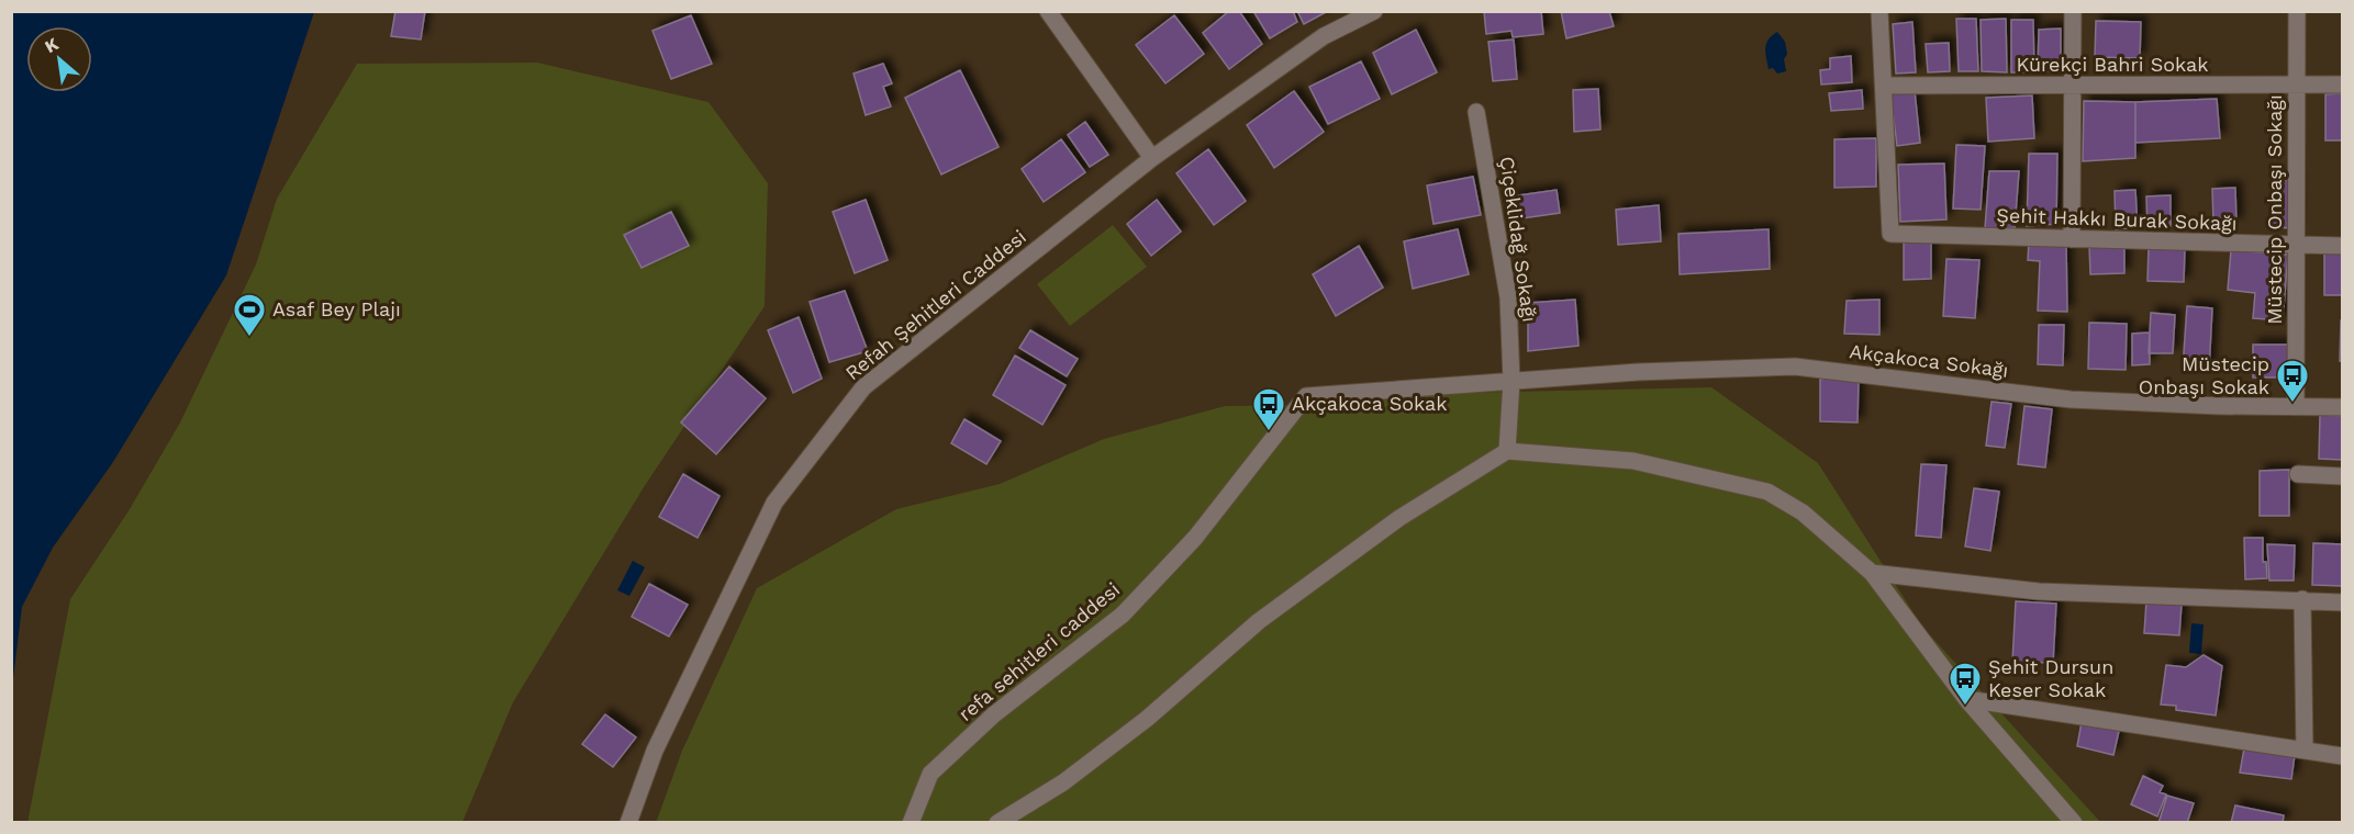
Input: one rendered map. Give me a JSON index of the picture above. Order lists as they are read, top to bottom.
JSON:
{
  "streets": {
    "street": [
      "Kürekçi Bahri Sokak",
      "Müstecip Onbaşı Sokağı",
      "Şehit Hakkı Burak Sokağı",
      "Çiçeklidağ Sokağı",
      "Refah Şehitleri Caddesi",
      "Akçakoca Sokağı",
      "refa sehitleri caddesi"
    ]
  },
  "crossings": [
    ["Kürekçi Bahri Sokak", "Müstecip Onbaşı Sokağı"],
    ["Kürekçi Bahri Sokak", "Şehit Hakkı Burak Sokağı"],
    ["Müstecip Onbaşı Sokağı", "Şehit Hakkı Burak Sokağı"],
    ["Müstecip Onbaşı Sokağı", "Akçakoca Sokağı"],
    ["Çiçeklidağ Sokağı", "Akçakoca Sokağı"],
    ["Akçakoca Sokağı", "refa sehitleri caddesi"]
  ],
  "places": {
    "sports": ["Asaf Bey Plajı"],
    "bus stop": ["Müstecip Onbaşı Sokak", "Akçakoca Sokak", "Şehit Dursun Keser Sokak"]
  },
  "north": "top left"
}
